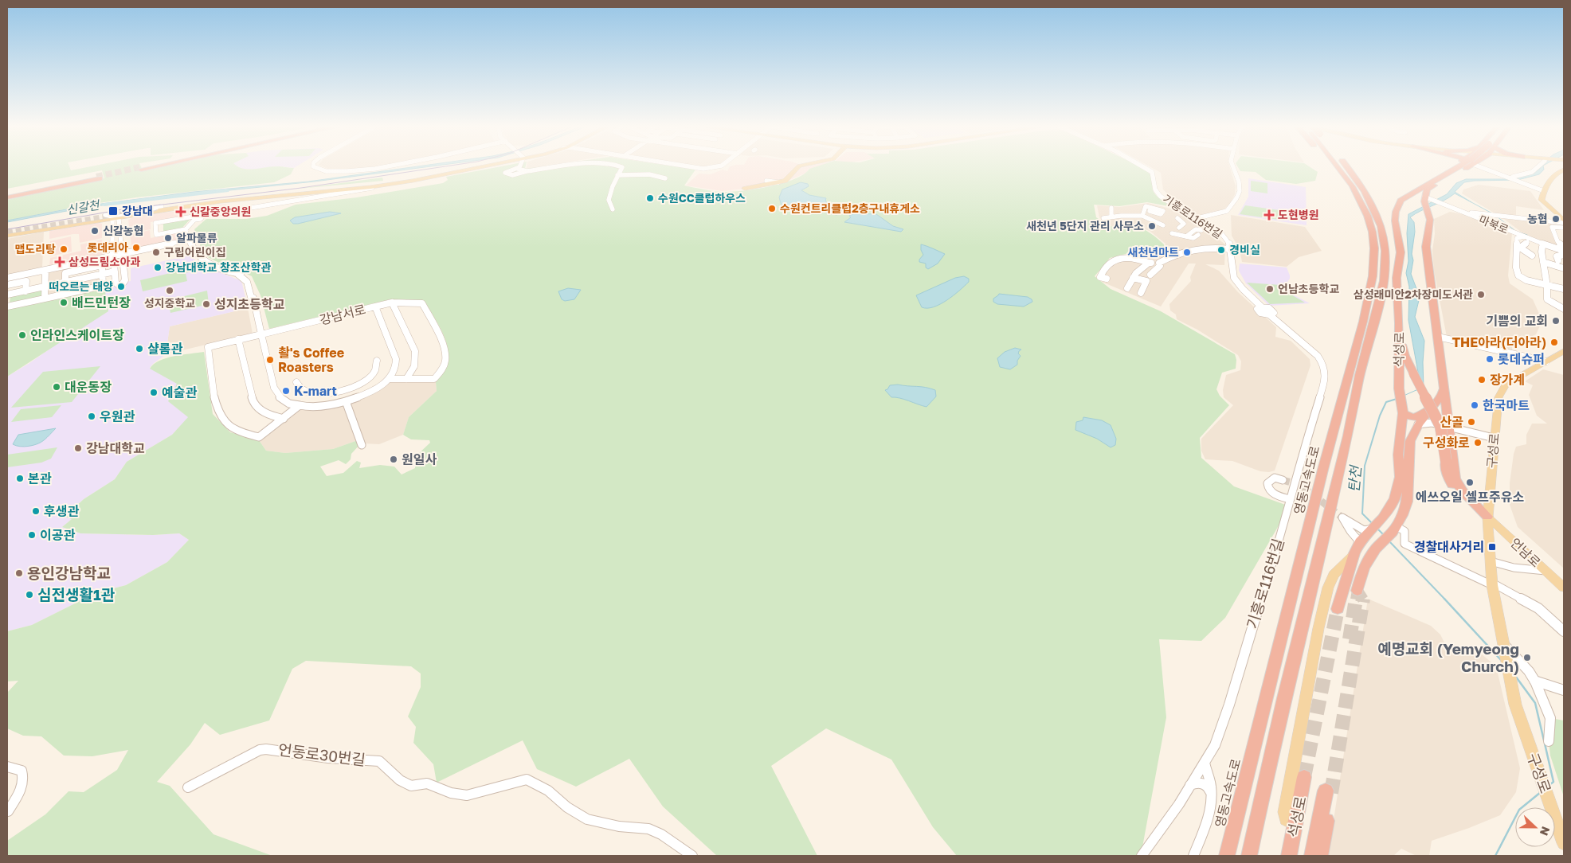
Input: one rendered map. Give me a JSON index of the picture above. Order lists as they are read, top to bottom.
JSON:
{
  "streets": {
    "highway": ["석성로", "영동고속도로"],
    "main road": ["구성로", "언남로"],
    "street": [
      "기흥로116번길",
      "마북로",
      "강남서로",
      "언동로30번길"
    ]
  },
  "crossings": [
    ["마북로", "석성로"],
    ["구성로", "언남로"]
  ],
  "water": ["신갈천", "탄천"],
  "places": {
    "other": [
      "수원CC클럽하우스",
      "수원컨트리클럽2층구내휴게소",
      "농협",
      "새천년 5단지 관리 사무소",
      "신갈농협",
      "알파물류",
      "롯데리아",
      "맵도리탕",
      "경비실",
      "구립어린이집",
      "새천년마트",
      "강남대학교 창조산학관",
      "떠오르는 태양",
      "언남초등학교",
      "성지중학교",
      "삼성래미안2차장미도서관",
      "배드민턴장",
      "성지초등학교",
      "기쁨의 교회",
      "인라인스케이트장",
      "THE아라(더아라)",
      "샬롬관",
      "롯데슈퍼",
      "촬's Coffee Roasters",
      "장가계",
      "대운동장",
      "K-mart",
      "예술관",
      "한국마트",
      "우원관",
      "산골",
      "구성화로",
      "강남대학교",
      "원일사",
      "본관",
      "에쓰오일 셀프주유소",
      "후생관",
      "이공관",
      "용인강남학교",
      "심전생활1관",
      "예명교회 (Yemyeong Church)"
    ],
    "transit": ["강남대", "경찰대사거리"],
    "health": ["신갈중앙의원", "도현병원", "삼성드림소아과"]
  },
  "north": "right"
}
